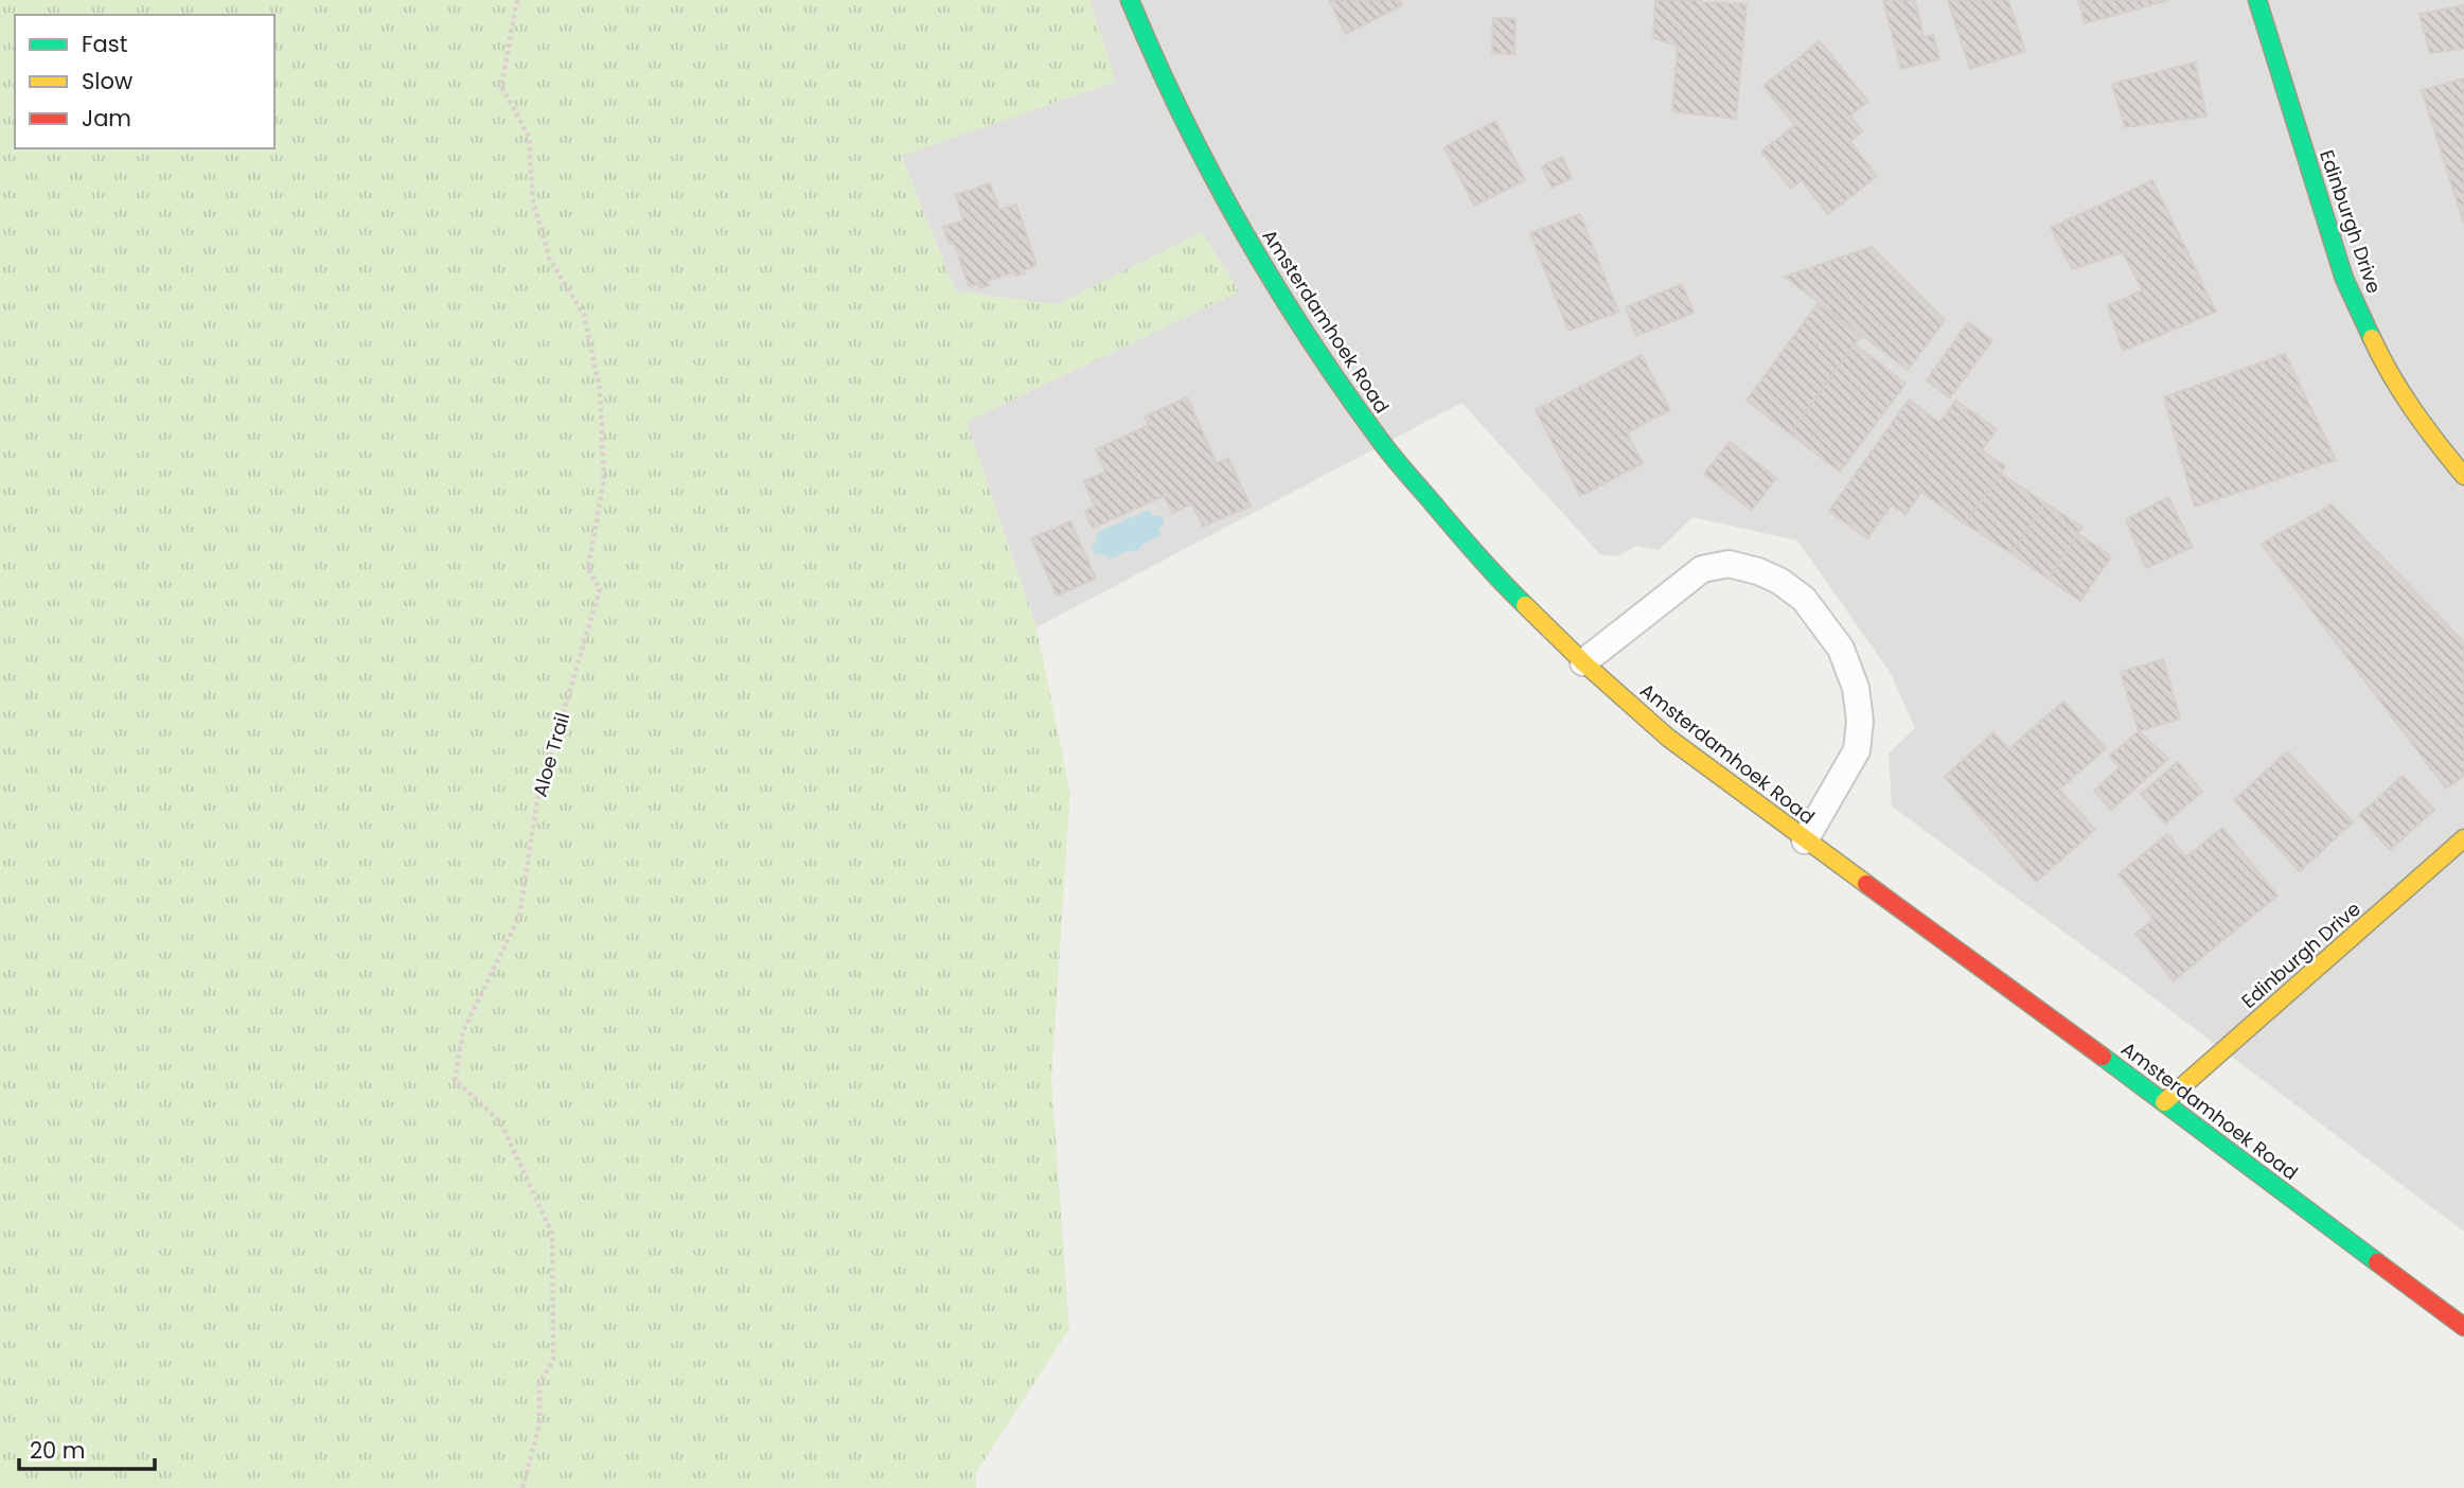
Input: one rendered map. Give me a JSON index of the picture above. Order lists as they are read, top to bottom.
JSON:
{
  "streets": {
    "street": ["Edinburgh Drive", "Amsterdamhoek Road"],
    "path": ["Aloe Trail"]
  },
  "crossings": [
    ["Edinburgh Drive", "Amsterdamhoek Road"]
  ],
  "legend": ["Fast", "Slow", "Jam"],
  "scale_bar": "20 m"
}
